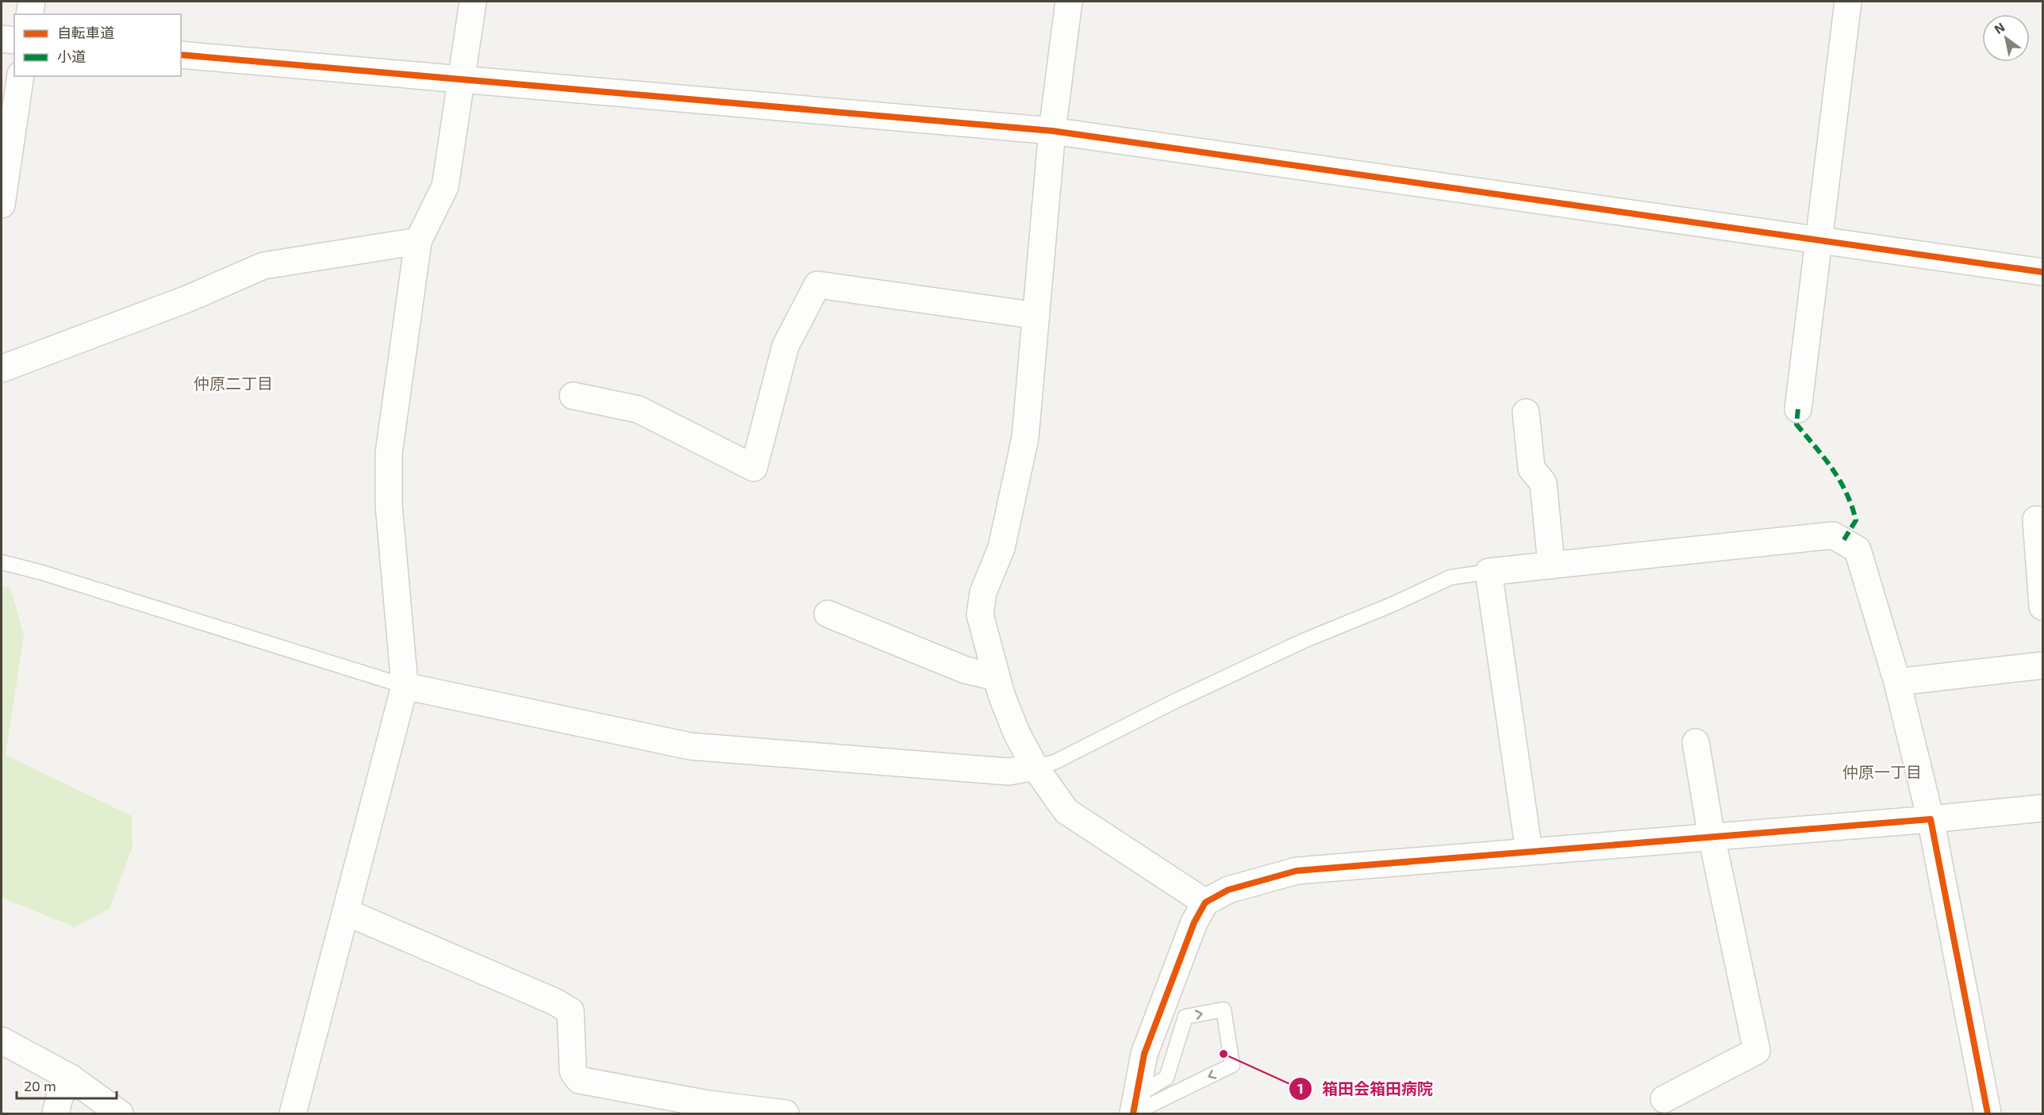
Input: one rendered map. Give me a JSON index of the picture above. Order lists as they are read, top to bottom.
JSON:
{
  "districts": ["仲原二丁目", "仲原一丁目"],
  "places": ["箱田会箱田病院"],
  "legend": ["自転車道", "小道"],
  "scale_bar": "20 m",
  "north": "top left"
}
